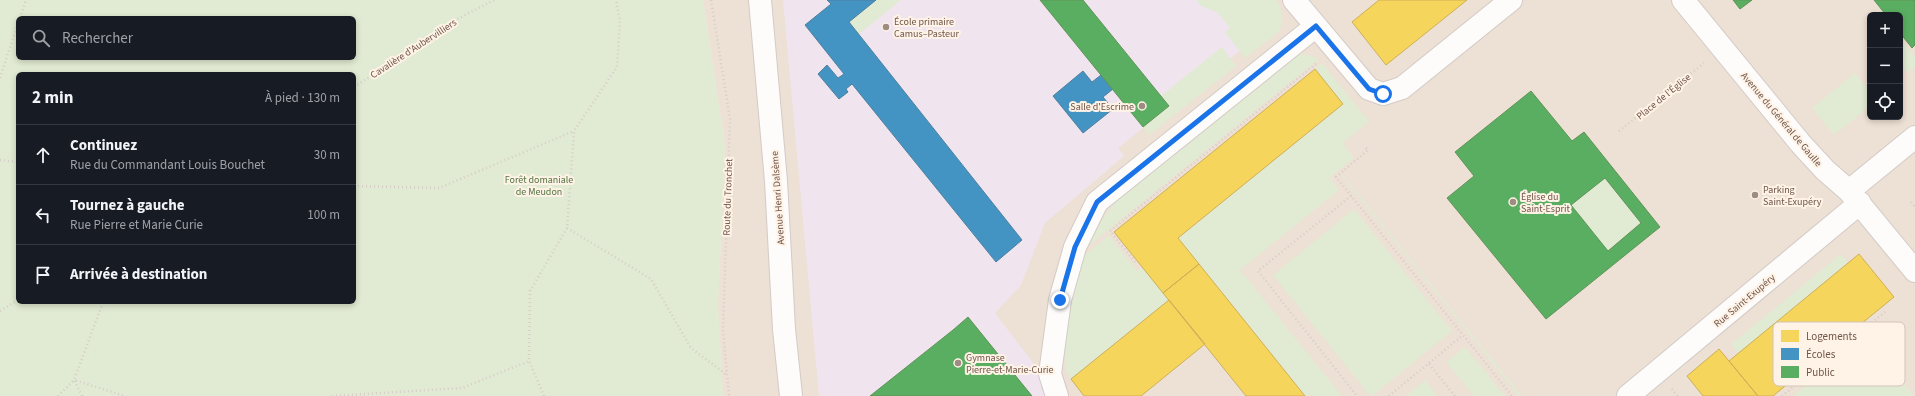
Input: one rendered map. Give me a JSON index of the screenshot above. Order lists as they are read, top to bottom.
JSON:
{
  "streets": {
    "street": ["Avenue du Général de Gaulle", "Avenue Henri Dalsème", "Rue Saint-Exupéry"],
    "path": ["Cavalière d'Aubervilliers", "Place de l’Église", "Route du Tronchet"]
  },
  "crossings": [
    ["Avenue du Général de Gaulle", "Rue Saint-Exupéry"]
  ],
  "parks": ["Forêt domaniale de Meudon"],
  "places": [
    "École primaire Camus–Pasteur",
    "Salle d'Escrime",
    "Parking Saint-Exupéry",
    "Église du Saint-Esprit",
    "Gymnase Pierre-et-Marie-Curie"
  ],
  "legend": ["Logements", "Écoles", "Public"],
  "page": {
    "map_buttons": ["+", "−"],
    "search": "Rechercher",
    "heading": ["2 min", "À pied · 130 m"],
    "list": [
      ["Continuez", "Rue du Commandant Louis Bouchet", "30 m"],
      ["Tournez à gauche", "Rue Pierre et Marie Curie", "100 m"],
      "Arrivée à destination"
    ]
  }
}
